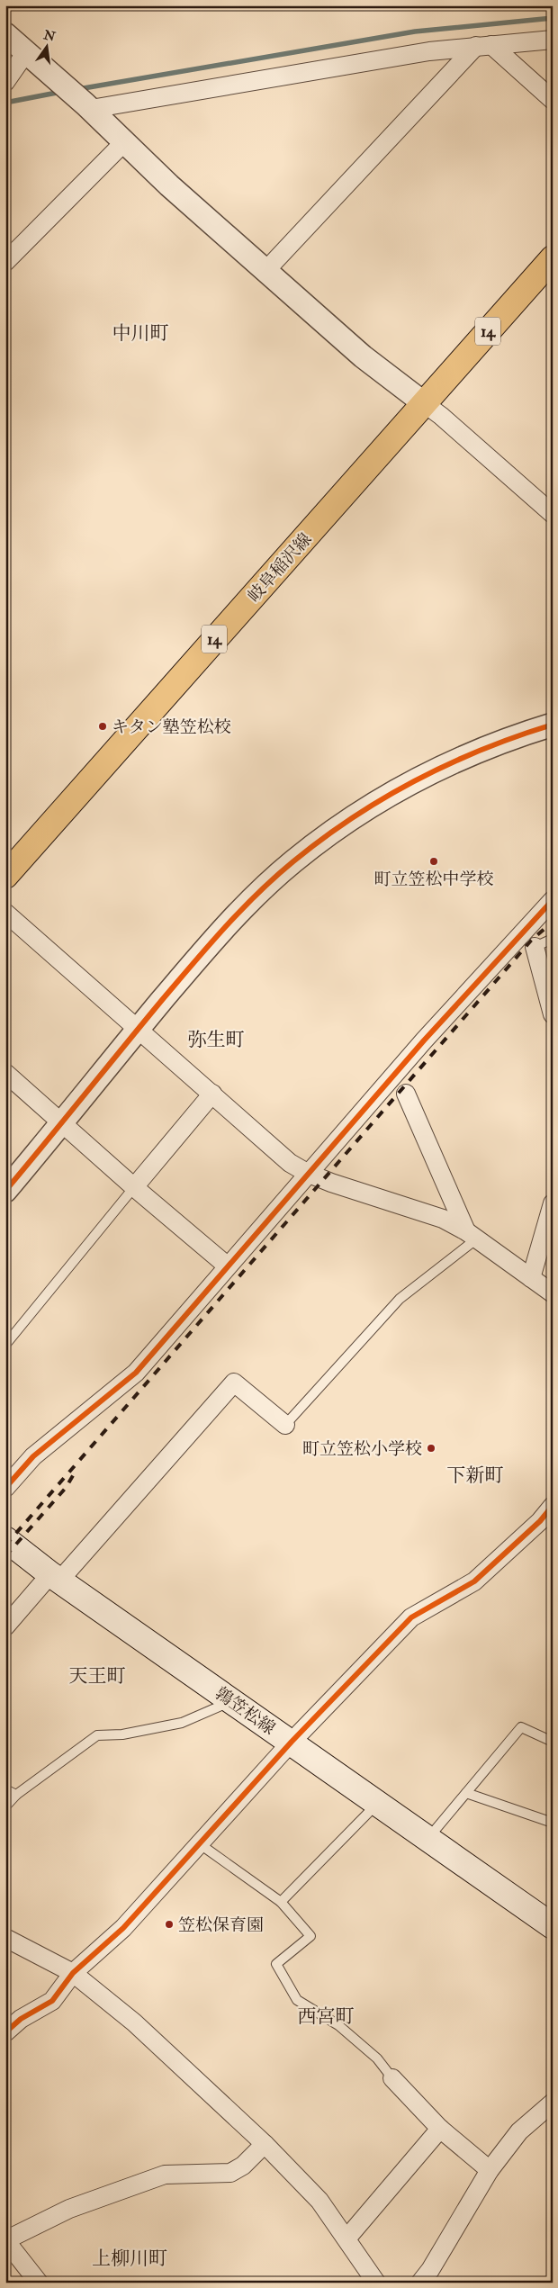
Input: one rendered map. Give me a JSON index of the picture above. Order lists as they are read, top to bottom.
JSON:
{
  "streets": {
    "main road": ["14", "岐阜稲沢線", "鶉笠松線"]
  },
  "districts": [
    "中川町",
    "弥生町",
    "下新町",
    "天王町",
    "西宮町",
    "上柳川町"
  ],
  "places": [
    "キタン塾笠松校",
    "町立笠松中学校",
    "町立笠松小学校",
    "笠松保育園"
  ],
  "north": "top"
}
